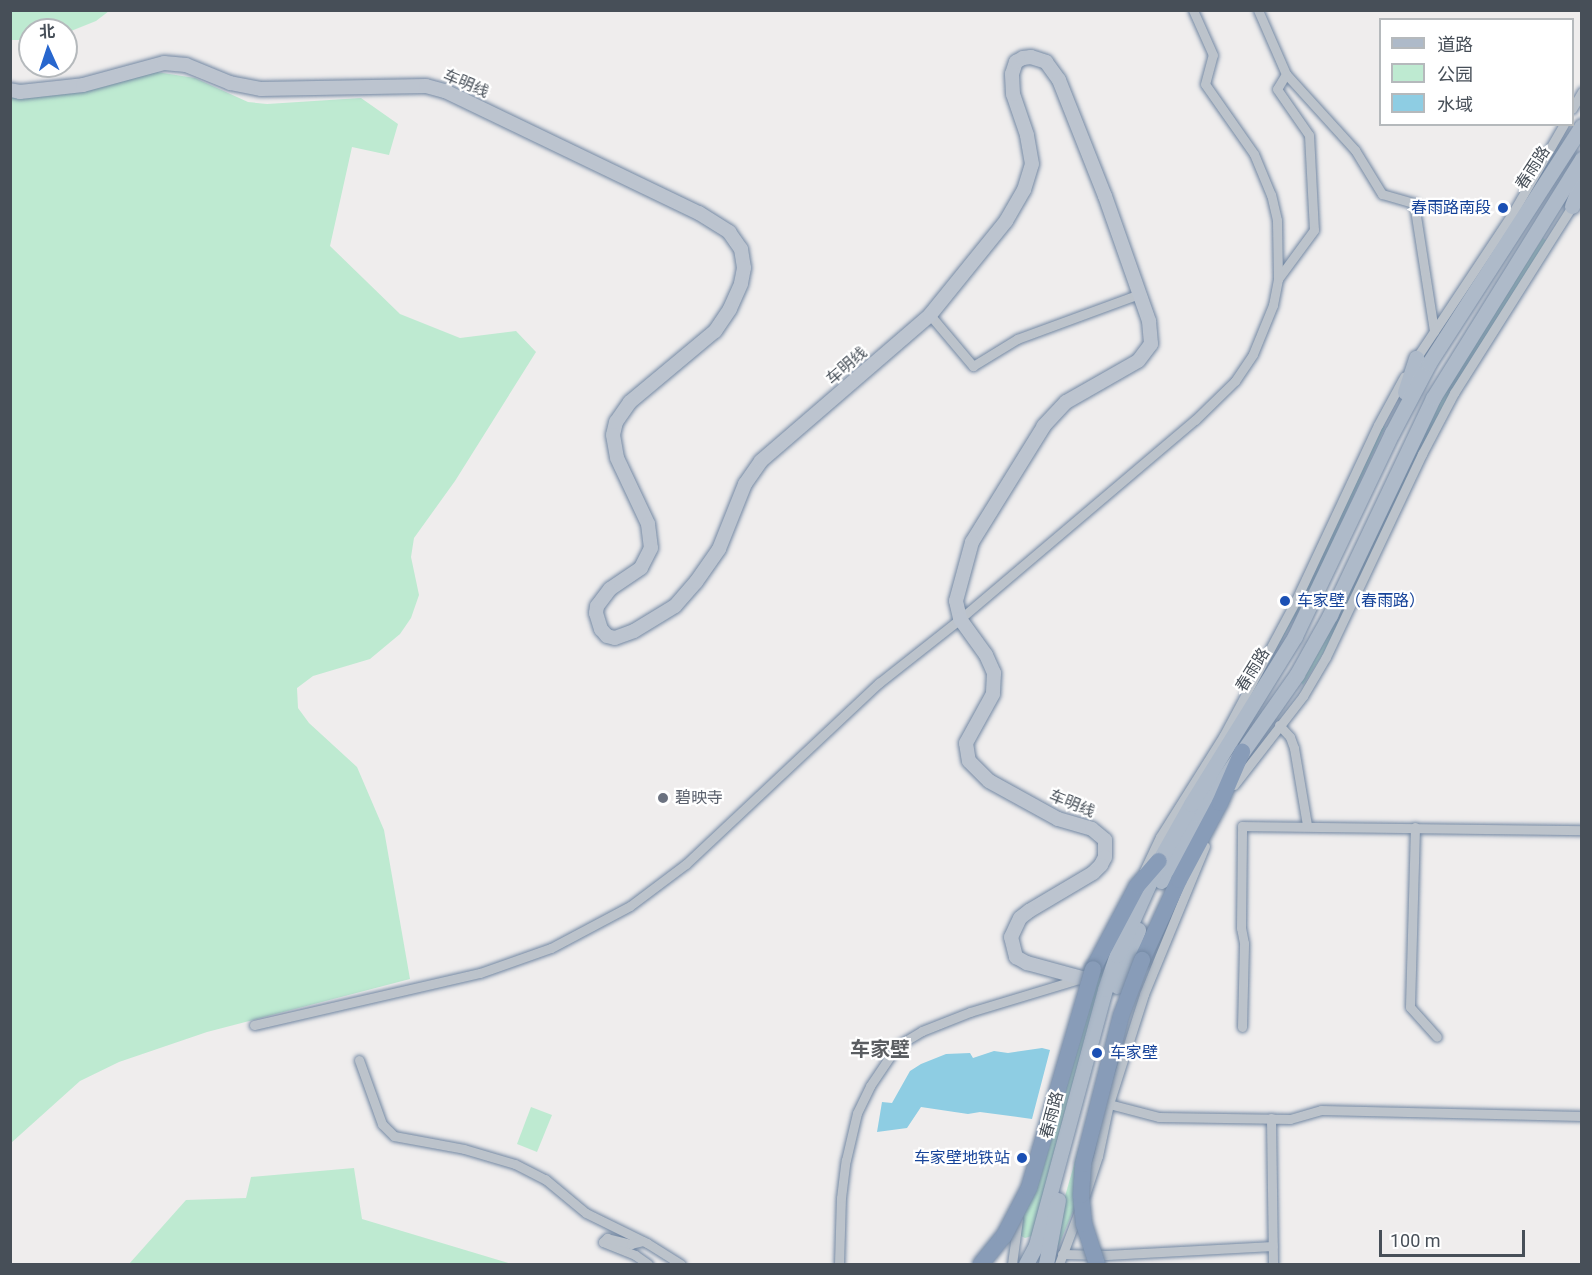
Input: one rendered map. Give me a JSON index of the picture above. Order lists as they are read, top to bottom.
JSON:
{
  "streets": {
    "main road": ["车明线", "春雨路"]
  },
  "districts": ["车家壁"],
  "places": [
    "春雨路南段",
    "车家壁（春雨路）",
    "碧映寺",
    "车家壁",
    "车家壁地铁站"
  ],
  "legend": ["道路", "公园", "水域"],
  "scale_bar": "100 m",
  "north": "top"
}
